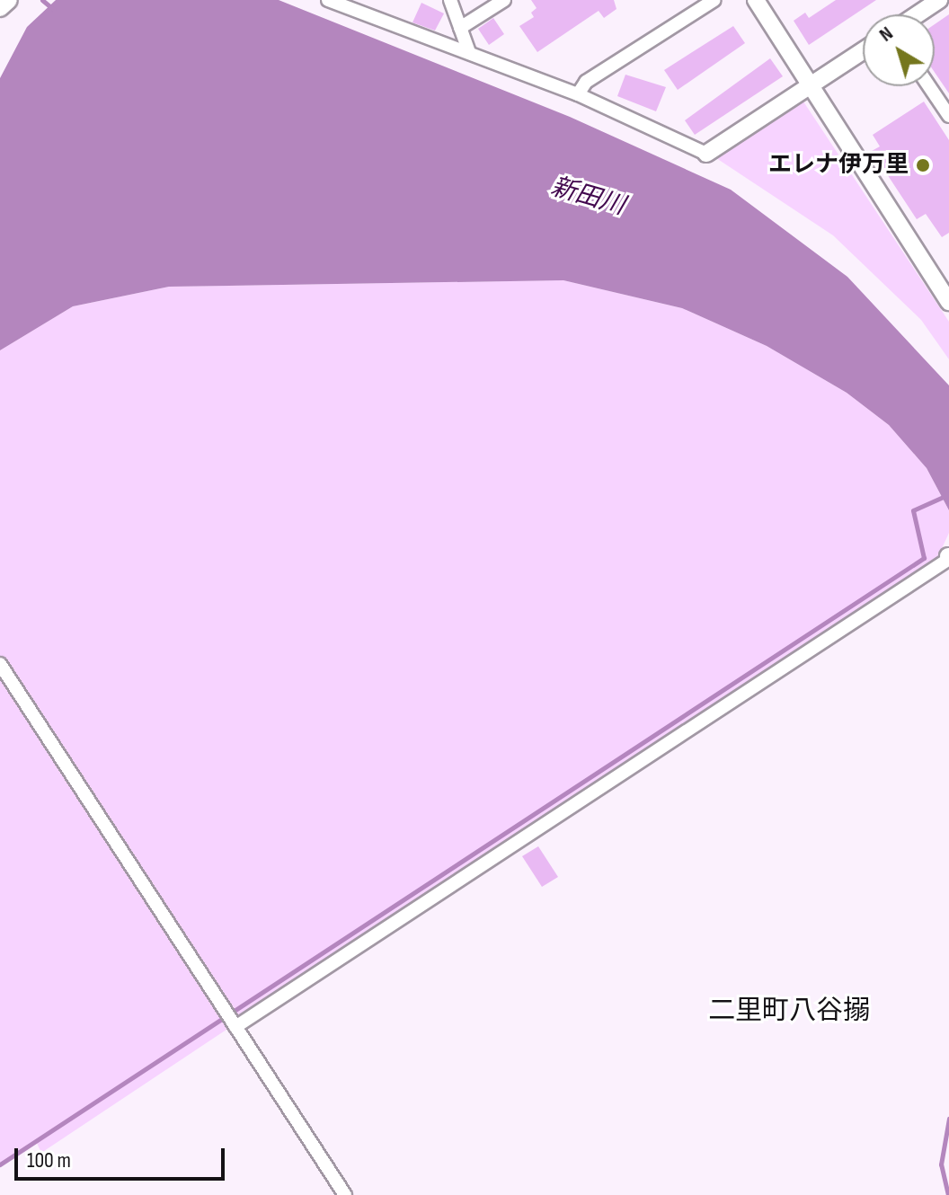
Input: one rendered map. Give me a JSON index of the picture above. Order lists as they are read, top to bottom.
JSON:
{
  "districts": ["二里町八谷搦"],
  "water": ["新田川"],
  "places": ["エレナ伊万里"],
  "scale_bar": "100 m",
  "north": "top left"
}
